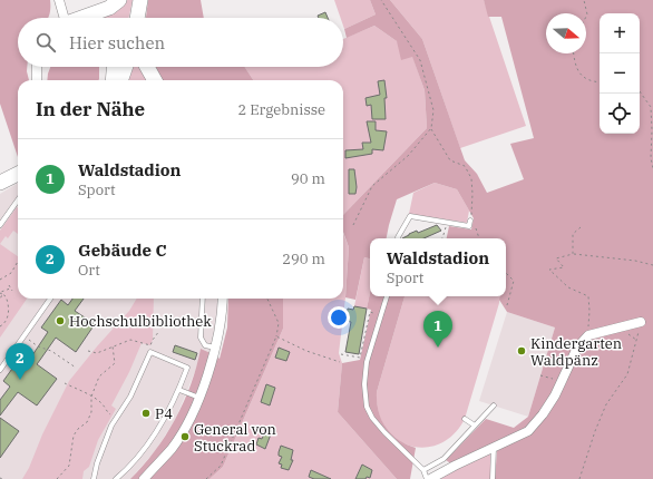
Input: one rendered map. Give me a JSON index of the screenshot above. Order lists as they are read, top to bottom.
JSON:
{
  "places": [
    "Hochschulbibliothek",
    "Kindergarten Waldpänz",
    "P4",
    "General von Stuckrad"
  ],
  "north": "right",
  "page": {
    "map_buttons": ["+", "−"],
    "search": "Hier suchen",
    "heading": ["In der Nähe", "2 Ergebnisse"],
    "list": [
      {
        "mark": "1",
        "name": "Waldstadion",
        "note": "Sport",
        "value": "90 m"
      },
      {
        "mark": "2",
        "name": "Gebäude C",
        "note": "Ort",
        "value": "290 m"
      }
    ],
    "popup": ["Waldstadion", "Sport"],
    "pins": ["1", "2"]
  }
}
